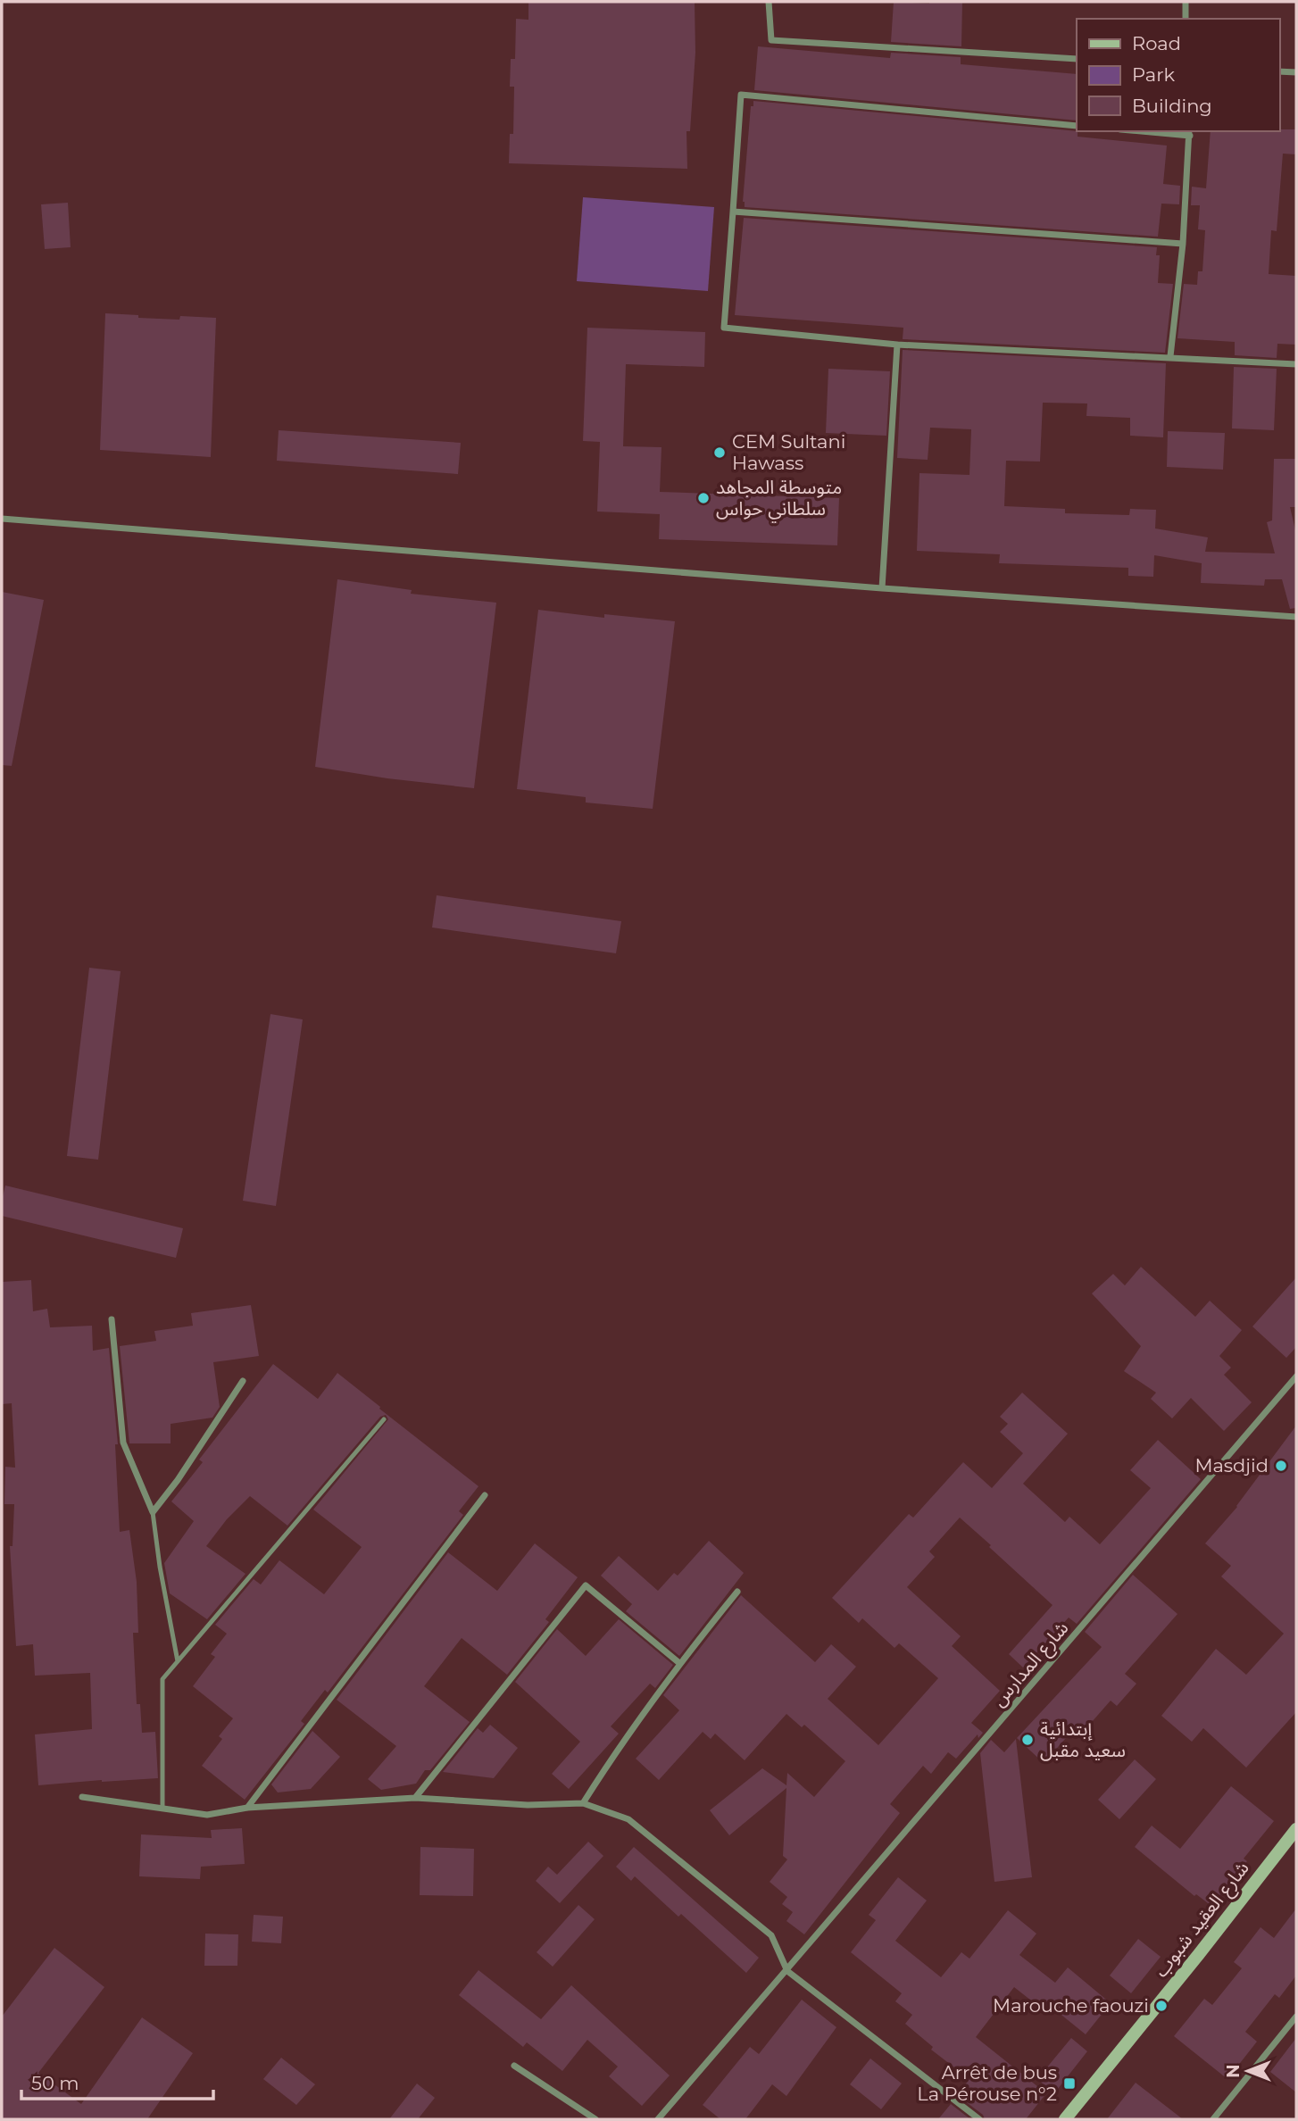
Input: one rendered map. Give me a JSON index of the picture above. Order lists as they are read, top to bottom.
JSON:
{
  "streets": {
    "main road": ["شارع العقيد شبوب"],
    "street": ["شارع المدارس"]
  },
  "places": {
    "other": [
      "CEM Sultani Hawass",
      "متوسطة المجاهد سلطاني حواس",
      "Masdjid",
      "إبتدائية سعيد مقبل",
      "Marouche faouzi"
    ],
    "transit": ["Arrêt de bus La Pérouse n°2"]
  },
  "legend": ["Road", "Park", "Building"],
  "scale_bar": "50 m",
  "north": "left"
}
